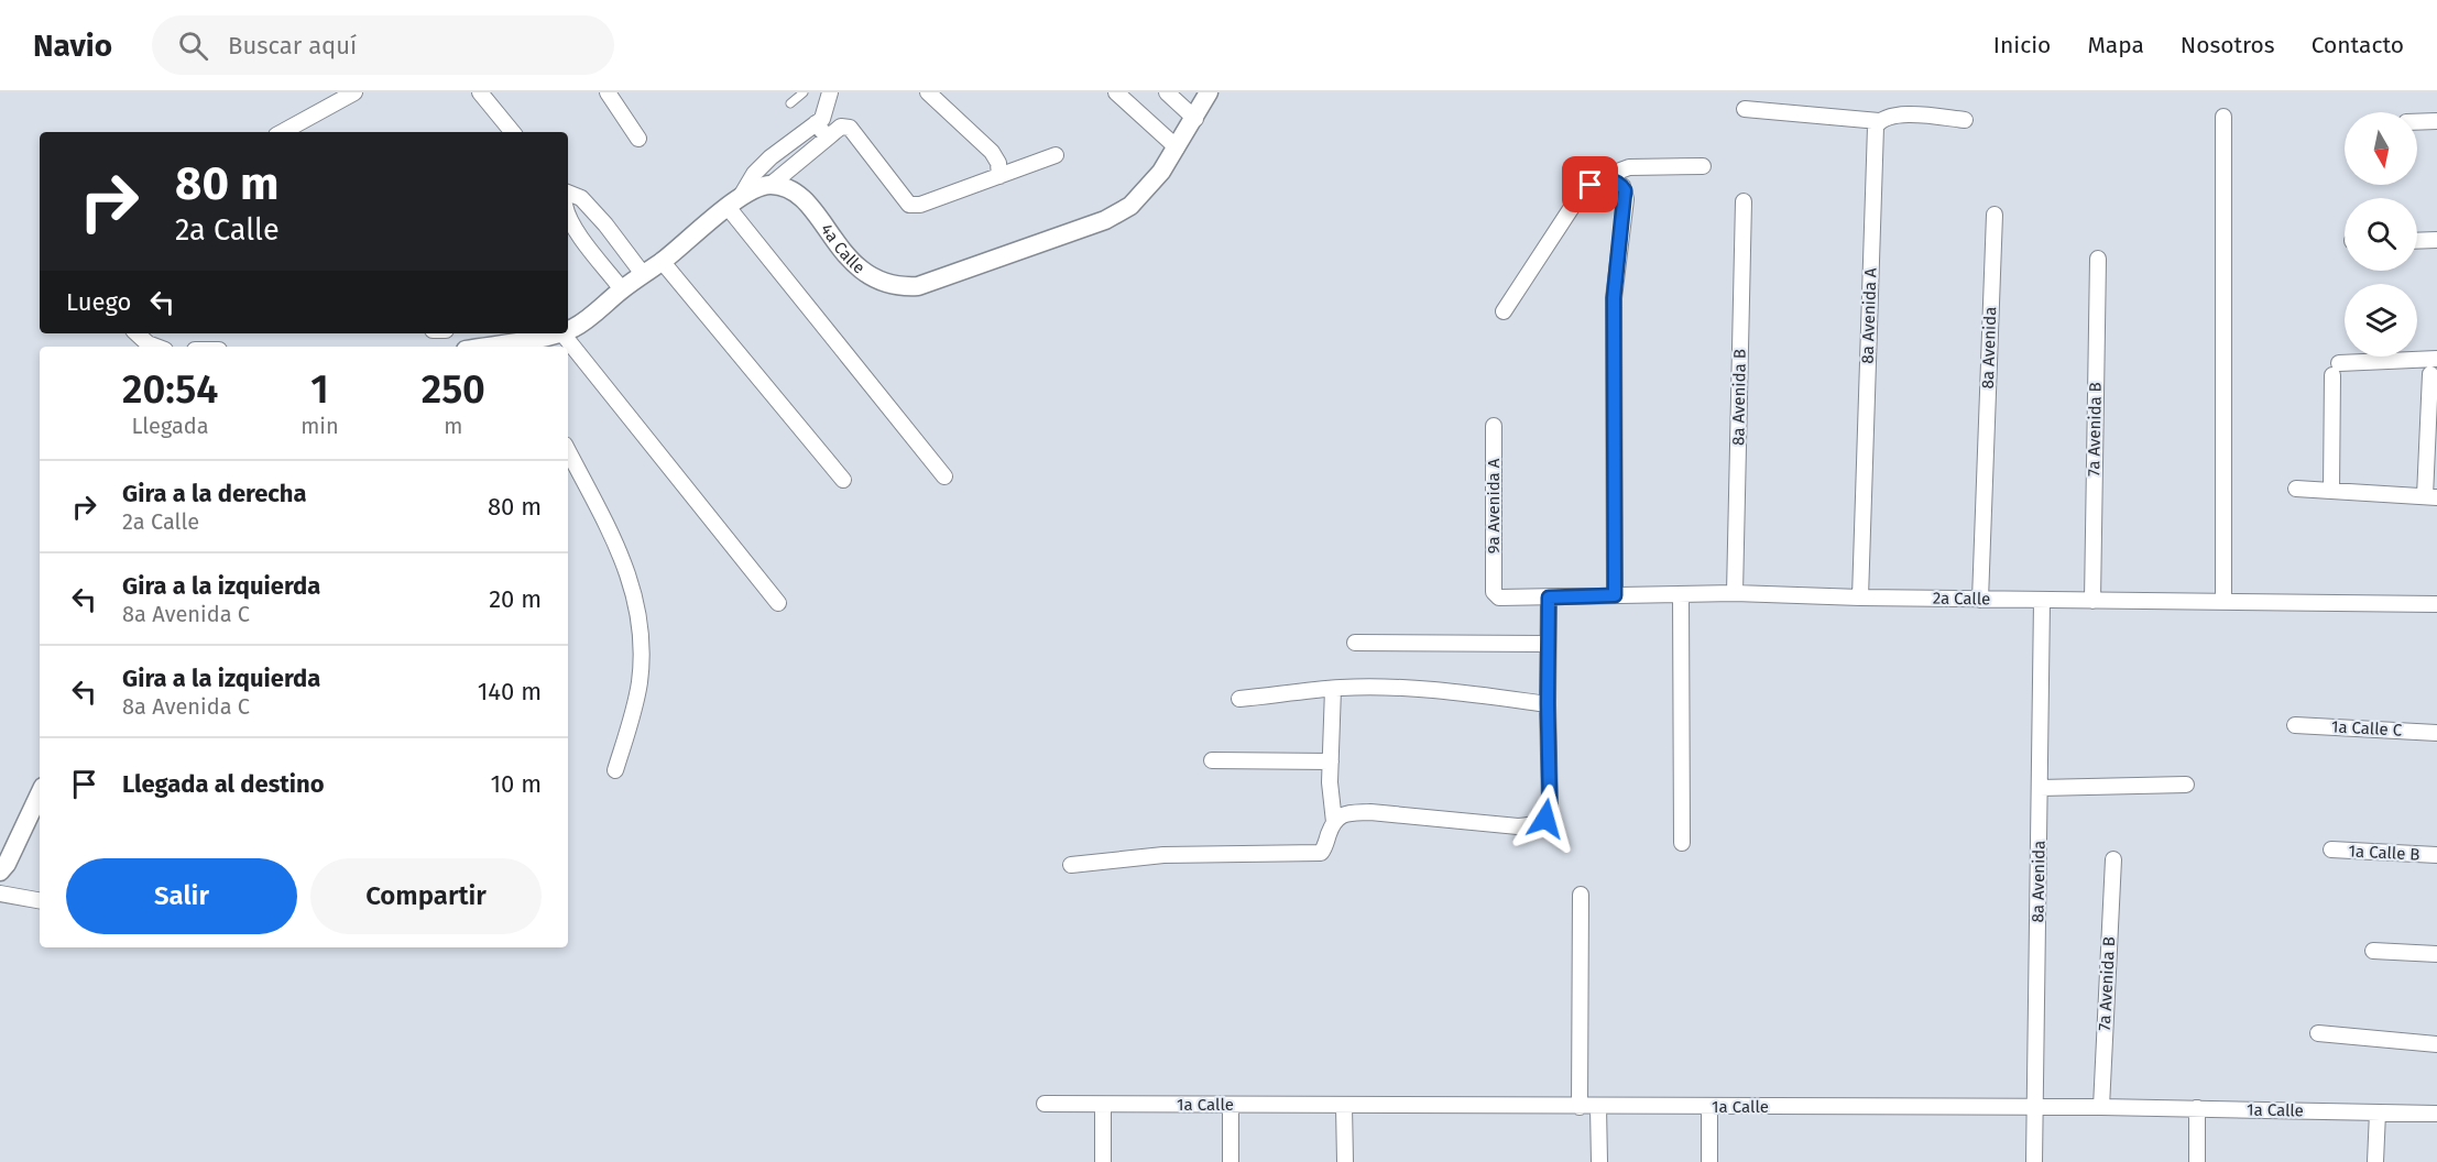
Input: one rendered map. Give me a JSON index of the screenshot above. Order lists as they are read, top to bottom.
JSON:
{
  "streets": {
    "street": [
      "4a Calle",
      "8a Avenida A",
      "8a Avenida",
      "8a Avenida B",
      "7a Avenida B",
      "9a Avenida A",
      "2a Calle",
      "1a Calle C",
      "1a Calle B",
      "1a Calle"
    ]
  },
  "crossings": [
    ["8a Avenida A", "2a Calle"],
    ["8a Avenida", "2a Calle"],
    ["8a Avenida", "1a Calle"],
    ["8a Avenida B", "2a Calle"],
    ["7a Avenida B", "2a Calle"],
    ["7a Avenida B", "1a Calle"],
    ["9a Avenida A", "2a Calle"]
  ],
  "north": "bottom",
  "page": {
    "header": "Navio",
    "search": "Buscar aquí",
    "nav": [
      "Inicio",
      "Mapa",
      "Nosotros",
      "Contacto"
    ],
    "turn": ["80 m", "2a Calle"],
    "then": "Luego",
    "eta": [
      "20:54",
      "Llegada",
      "1",
      "min",
      "250",
      "m"
    ],
    "list": [
      {
        "name": "Gira a la derecha",
        "note": "2a Calle",
        "value": "80 m"
      },
      {
        "name": "Gira a la izquierda",
        "note": "8a Avenida C",
        "value": "20 m"
      },
      {
        "name": "Gira a la izquierda",
        "note": "8a Avenida C",
        "value": "140 m"
      },
      {
        "name": "Llegada al destino",
        "value": "10 m"
      }
    ],
    "buttons": ["Salir", "Compartir"]
  }
}
